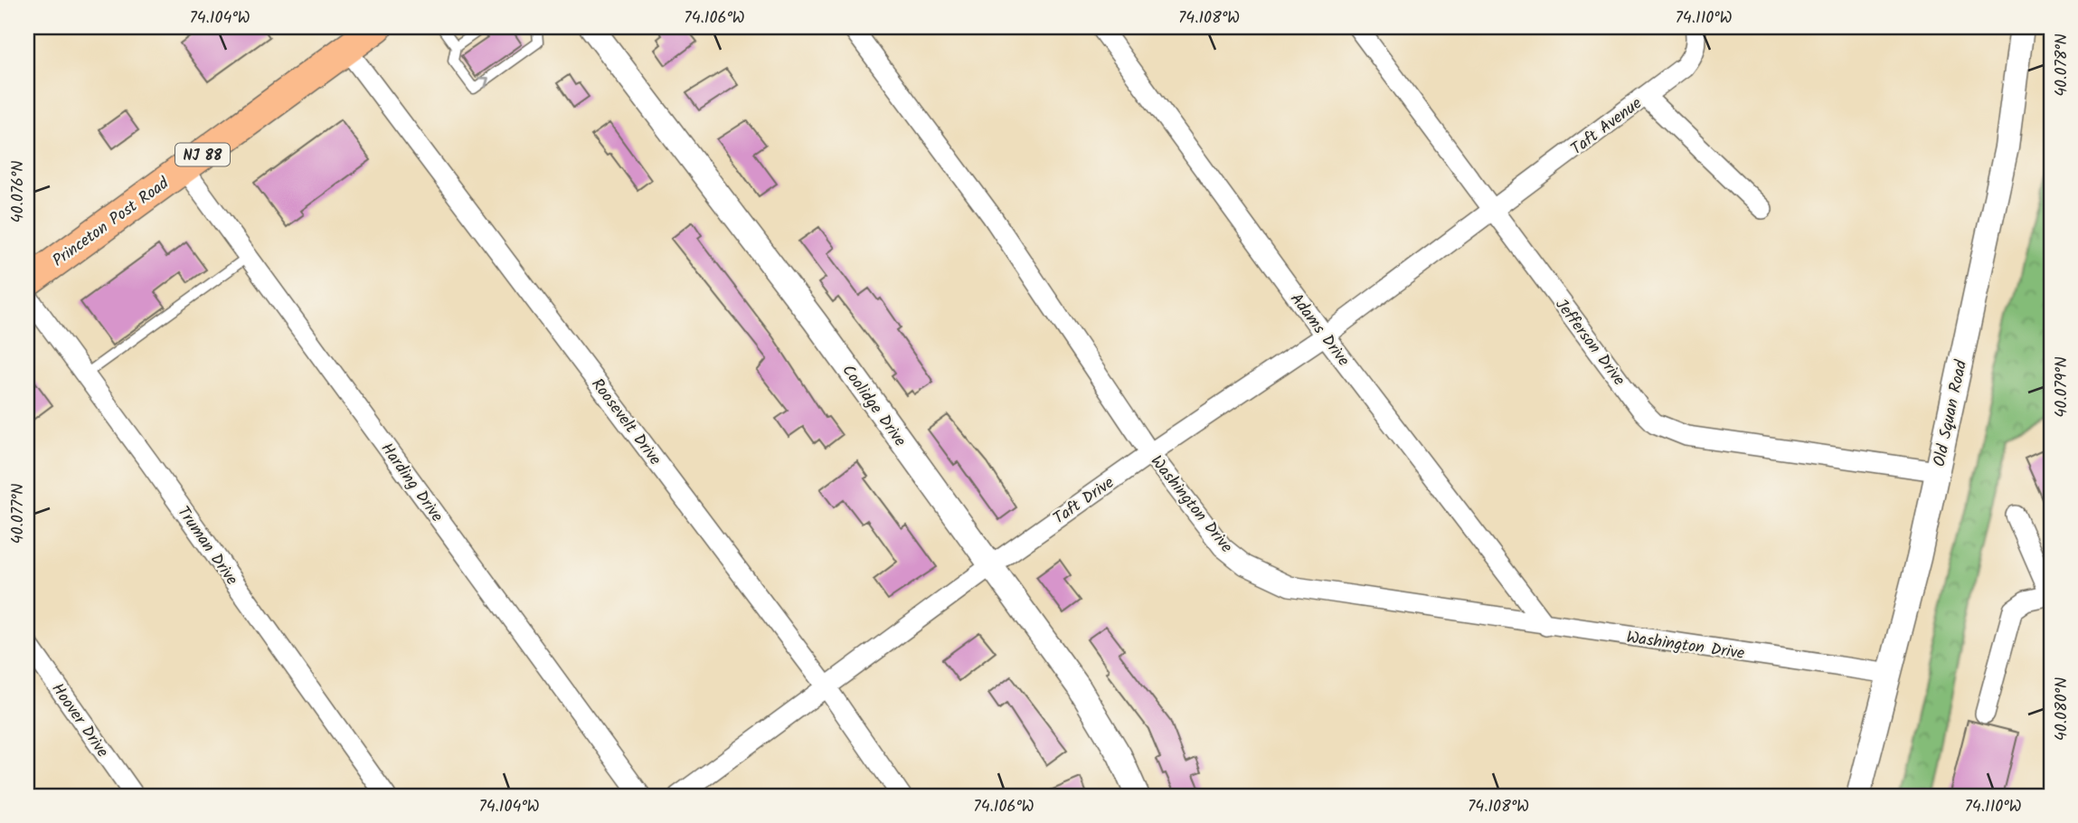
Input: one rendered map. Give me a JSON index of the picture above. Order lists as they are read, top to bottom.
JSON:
{
  "streets": {
    "main road": ["NJ 88", "Princeton Post Road"],
    "street": [
      "Taft Avenue",
      "Adams Drive",
      "Jefferson Drive",
      "Coolidge Drive",
      "Old Squan Road",
      "Roosevelt Drive",
      "Harding Drive",
      "Taft Drive",
      "Washington Drive",
      "Truman Drive",
      "Hoover Drive"
    ]
  },
  "crossings": [
    ["Taft Avenue", "Jefferson Drive"],
    ["Taft Avenue", "Taft Drive"],
    ["Princeton Post Road", "Roosevelt Drive"],
    ["Princeton Post Road", "Harding Drive"],
    ["Adams Drive", "Taft Drive"],
    ["Adams Drive", "Washington Drive"],
    ["Jefferson Drive", "Old Squan Road"],
    ["Jefferson Drive", "Taft Drive"],
    ["Coolidge Drive", "Taft Drive"],
    ["Old Squan Road", "Washington Drive"],
    ["Roosevelt Drive", "Taft Drive"],
    ["Taft Drive", "Washington Drive"]
  ],
  "coordinates": [
    "74.104°W",
    "74.106°W",
    "74.108°W",
    "74.110°W",
    "40.078°N",
    "40.076°N",
    "40.079°N",
    "40.077°N",
    "40.080°N"
  ]
}
